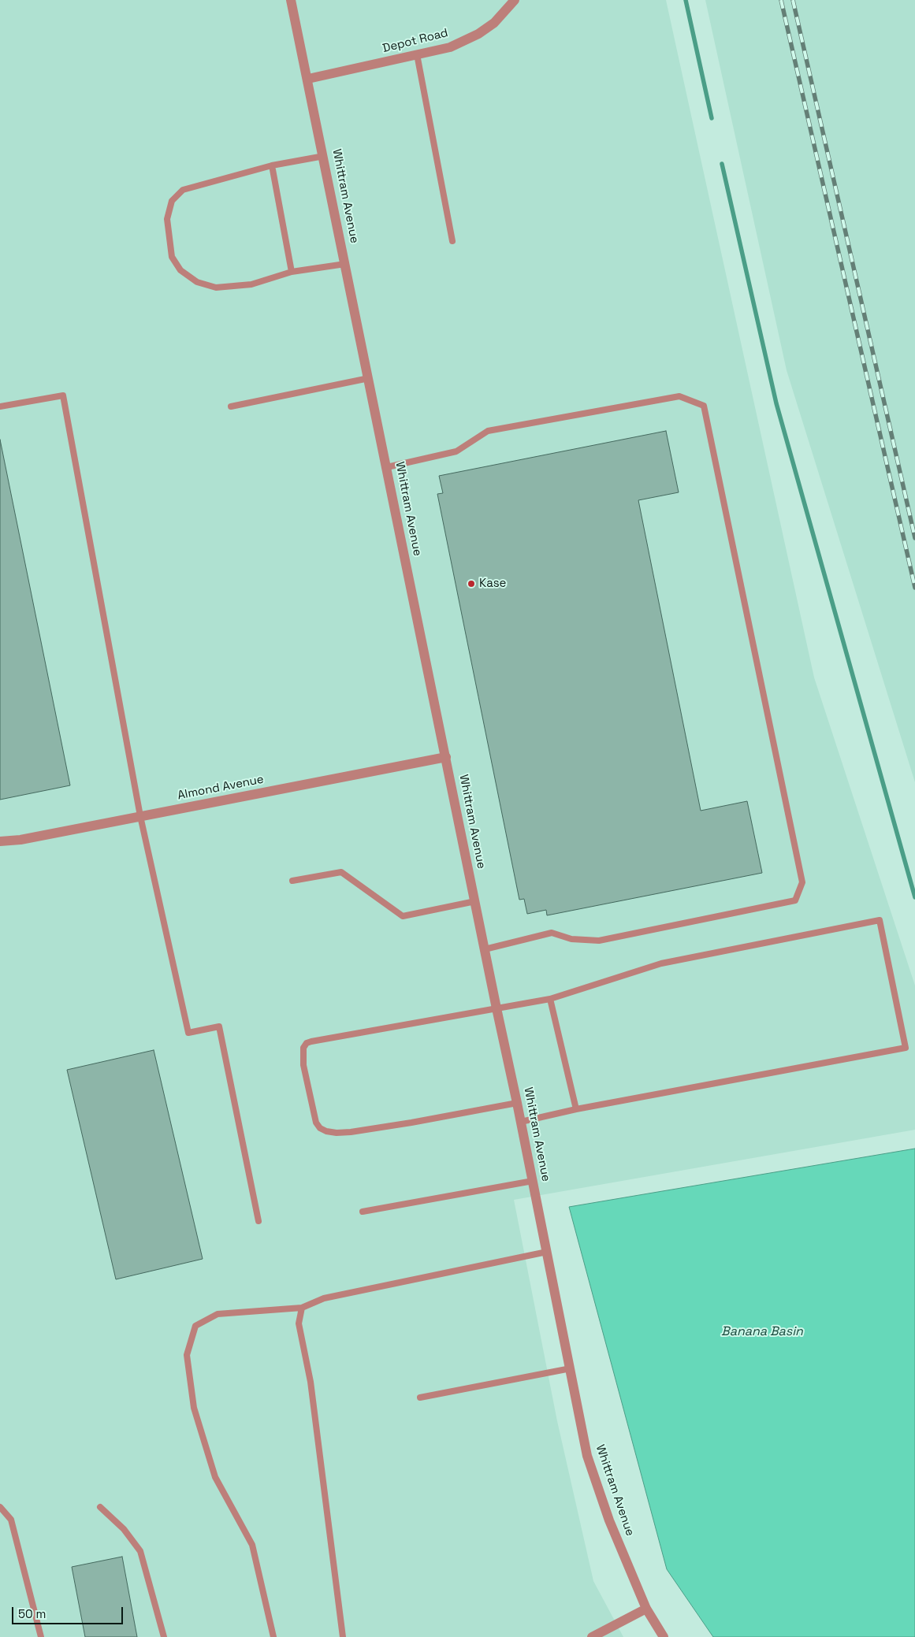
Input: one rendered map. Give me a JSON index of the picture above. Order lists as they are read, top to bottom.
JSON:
{
  "streets": {
    "street": ["Depot Road", "Whittram Avenue", "Almond Avenue"]
  },
  "crossings": [
    ["Depot Road", "Whittram Avenue"],
    ["Whittram Avenue", "Almond Avenue"]
  ],
  "water": ["Banana Basin"],
  "places": ["Kase"],
  "scale_bar": "50 m"
}
